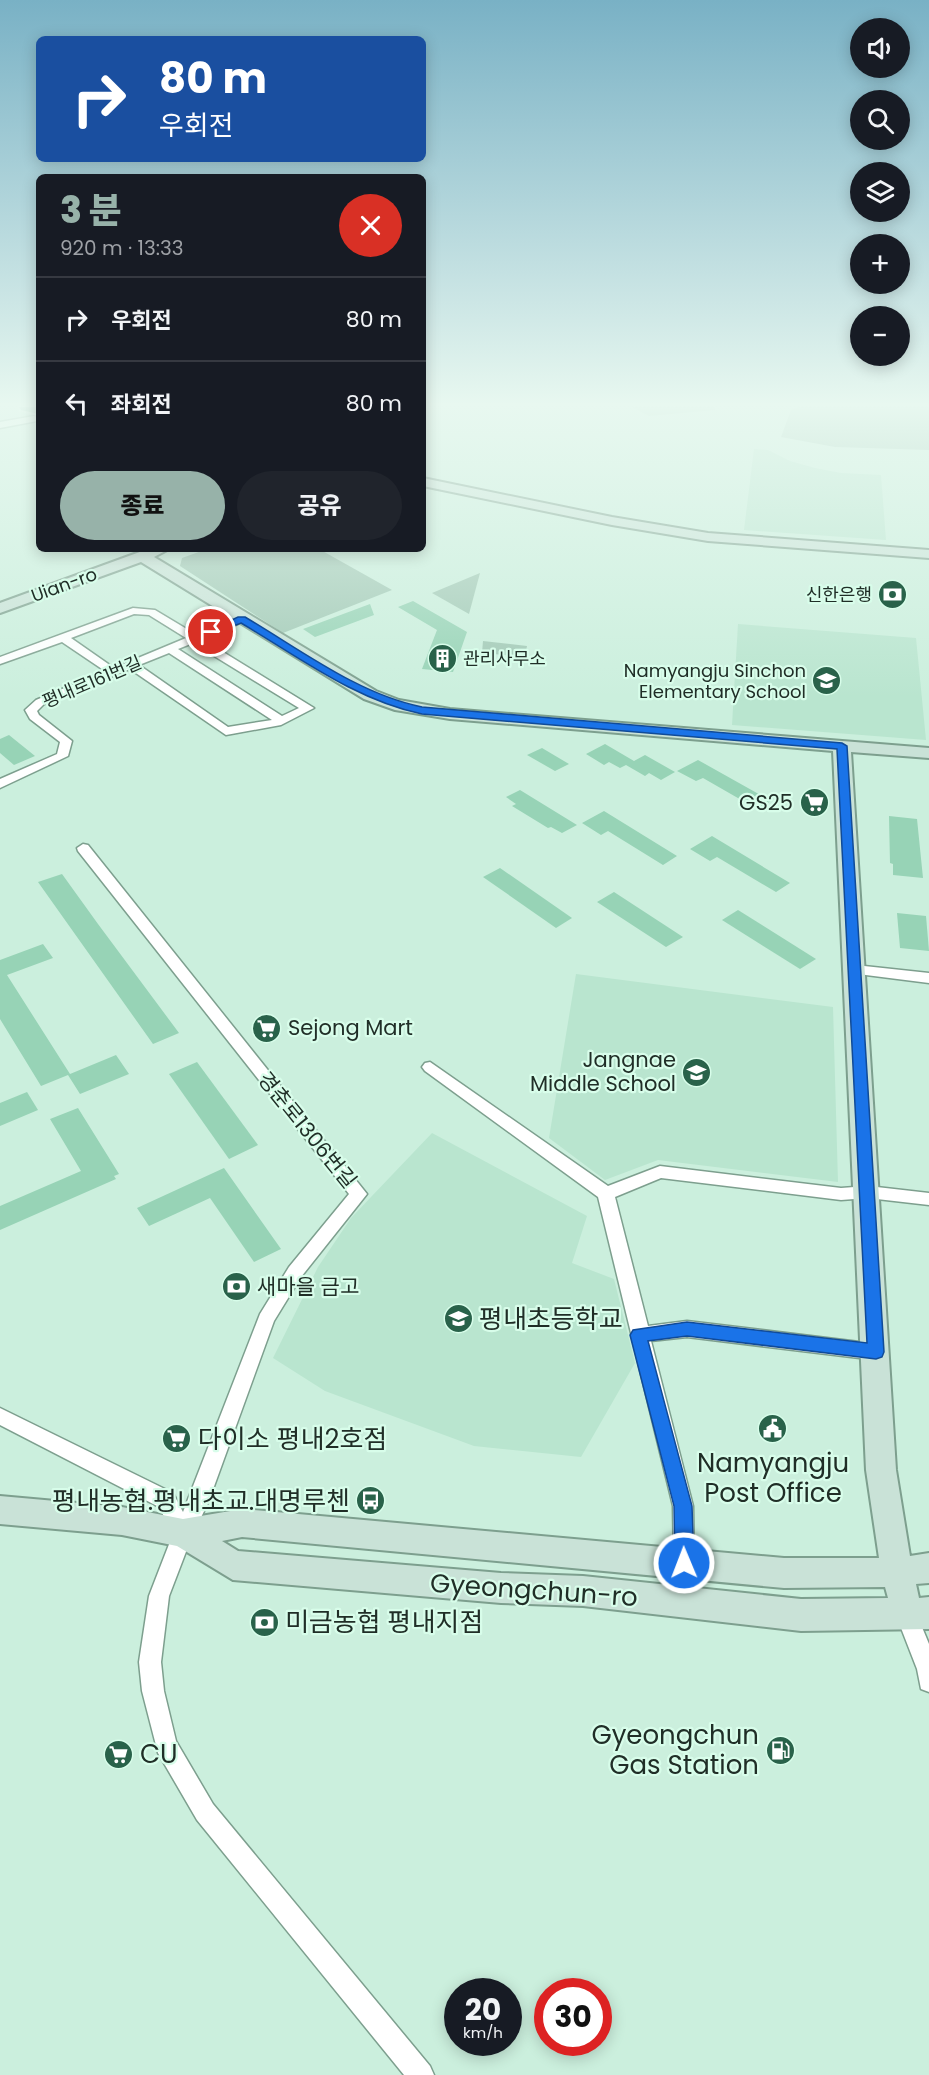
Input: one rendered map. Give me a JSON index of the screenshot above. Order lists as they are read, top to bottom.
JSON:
{
  "streets": {
    "street": [
      "Uian-ro",
      "평내로161번길",
      "경춘로1306번길",
      "Gyeongchun-ro"
    ]
  },
  "crossings": [
    ["경춘로1306번길", "Gyeongchun-ro"]
  ],
  "places": {
    "bank": ["신한은행", "새마을 금고", "미금농협 평내지점"],
    "building": ["관리사무소"],
    "school or university": ["Namyangju Sinchon Elementary School", "Jangnae Middle School", "평내초등학교"],
    "supermarket": [
      "GS25",
      "Sejong Mart",
      "다이소 평내2호점",
      "CU"
    ],
    "public building": ["Namyangju Post Office"],
    "bus stop": ["평내농협.평내초교.대명루첸"],
    "fuel station": ["Gyeongchun Gas Station"]
  },
  "page": {
    "map_buttons": ["+", "−"],
    "turn": ["80 m", "우회전"],
    "heading": ["3 분", "920 m · 13:33"],
    "list": [
      {
        "name": "우회전",
        "value": "80 m"
      },
      {
        "name": "좌회전",
        "value": "80 m"
      }
    ],
    "buttons": ["종료", "공유"],
    "speed": "20 km/h",
    "limit": "30"
  }
}
